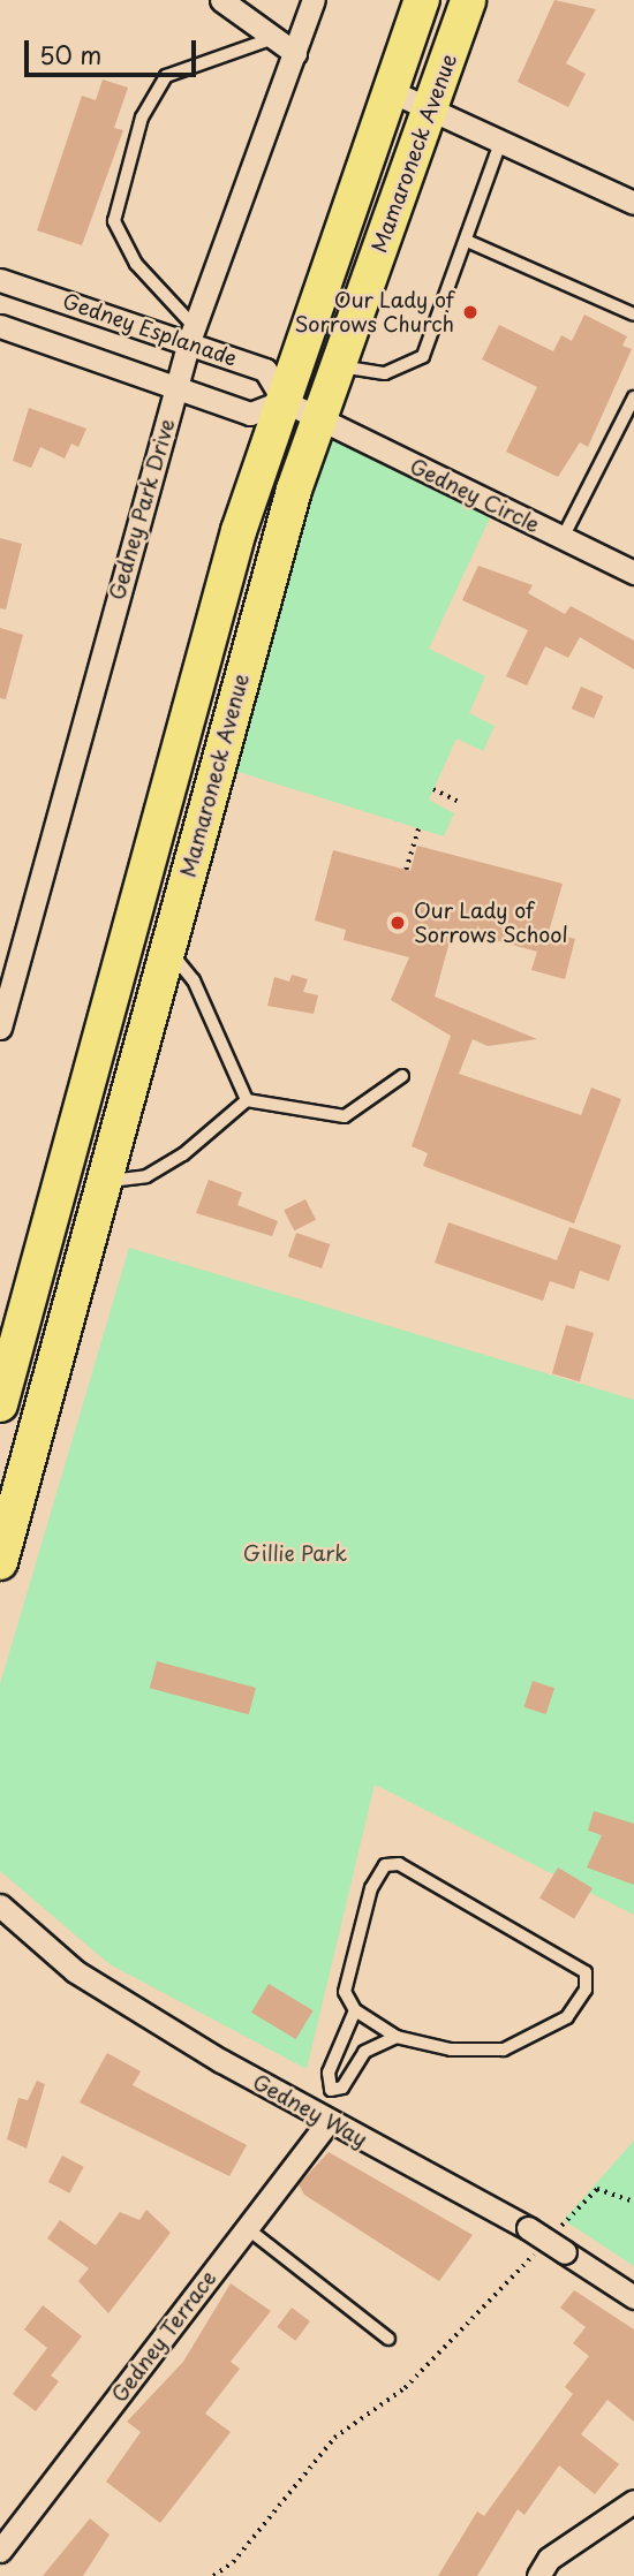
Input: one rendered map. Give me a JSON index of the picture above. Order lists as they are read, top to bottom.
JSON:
{
  "streets": {
    "main road": ["Mamaroneck Avenue"],
    "street": [
      "Gedney Esplanade",
      "Gedney Circle",
      "Gedney Park Drive",
      "Gedney Way",
      "Gedney Terrace"
    ]
  },
  "crossings": [
    ["Mamaroneck Avenue", "Gedney Esplanade"],
    ["Mamaroneck Avenue", "Gedney Circle"],
    ["Gedney Esplanade", "Gedney Circle"],
    ["Gedney Esplanade", "Gedney Park Drive"],
    ["Gedney Way", "Gedney Terrace"]
  ],
  "parks": ["Gillie Park"],
  "places": ["Our Lady of Sorrows Church", "Our Lady of Sorrows School"],
  "scale_bar": "50 m"
}
